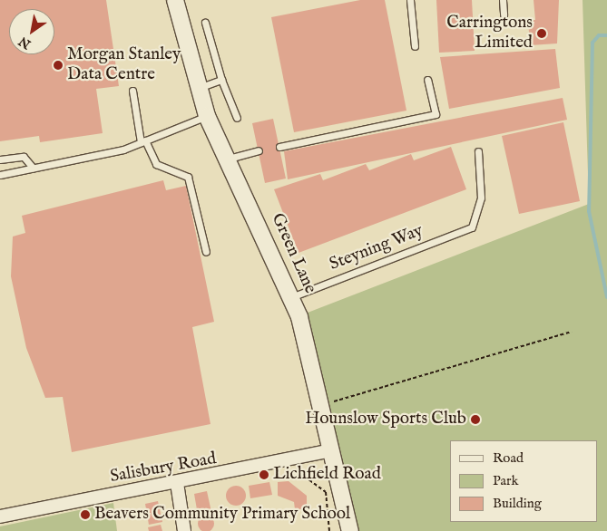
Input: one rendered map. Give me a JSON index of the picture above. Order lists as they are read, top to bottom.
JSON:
{
  "streets": {
    "street": ["Green Lane", "Salisbury Road"],
    "lane": ["Steyning Way"]
  },
  "crossings": [
    ["Steyning Way", "Green Lane"],
    ["Green Lane", "Salisbury Road"]
  ],
  "places": [
    "Carringtons Limited",
    "Morgan Stanley Data Centre",
    "Hounslow Sports Club",
    "Lichfield Road",
    "Beavers Community Primary School"
  ],
  "legend": ["Road", "Park", "Building"],
  "north": "bottom left"
}
